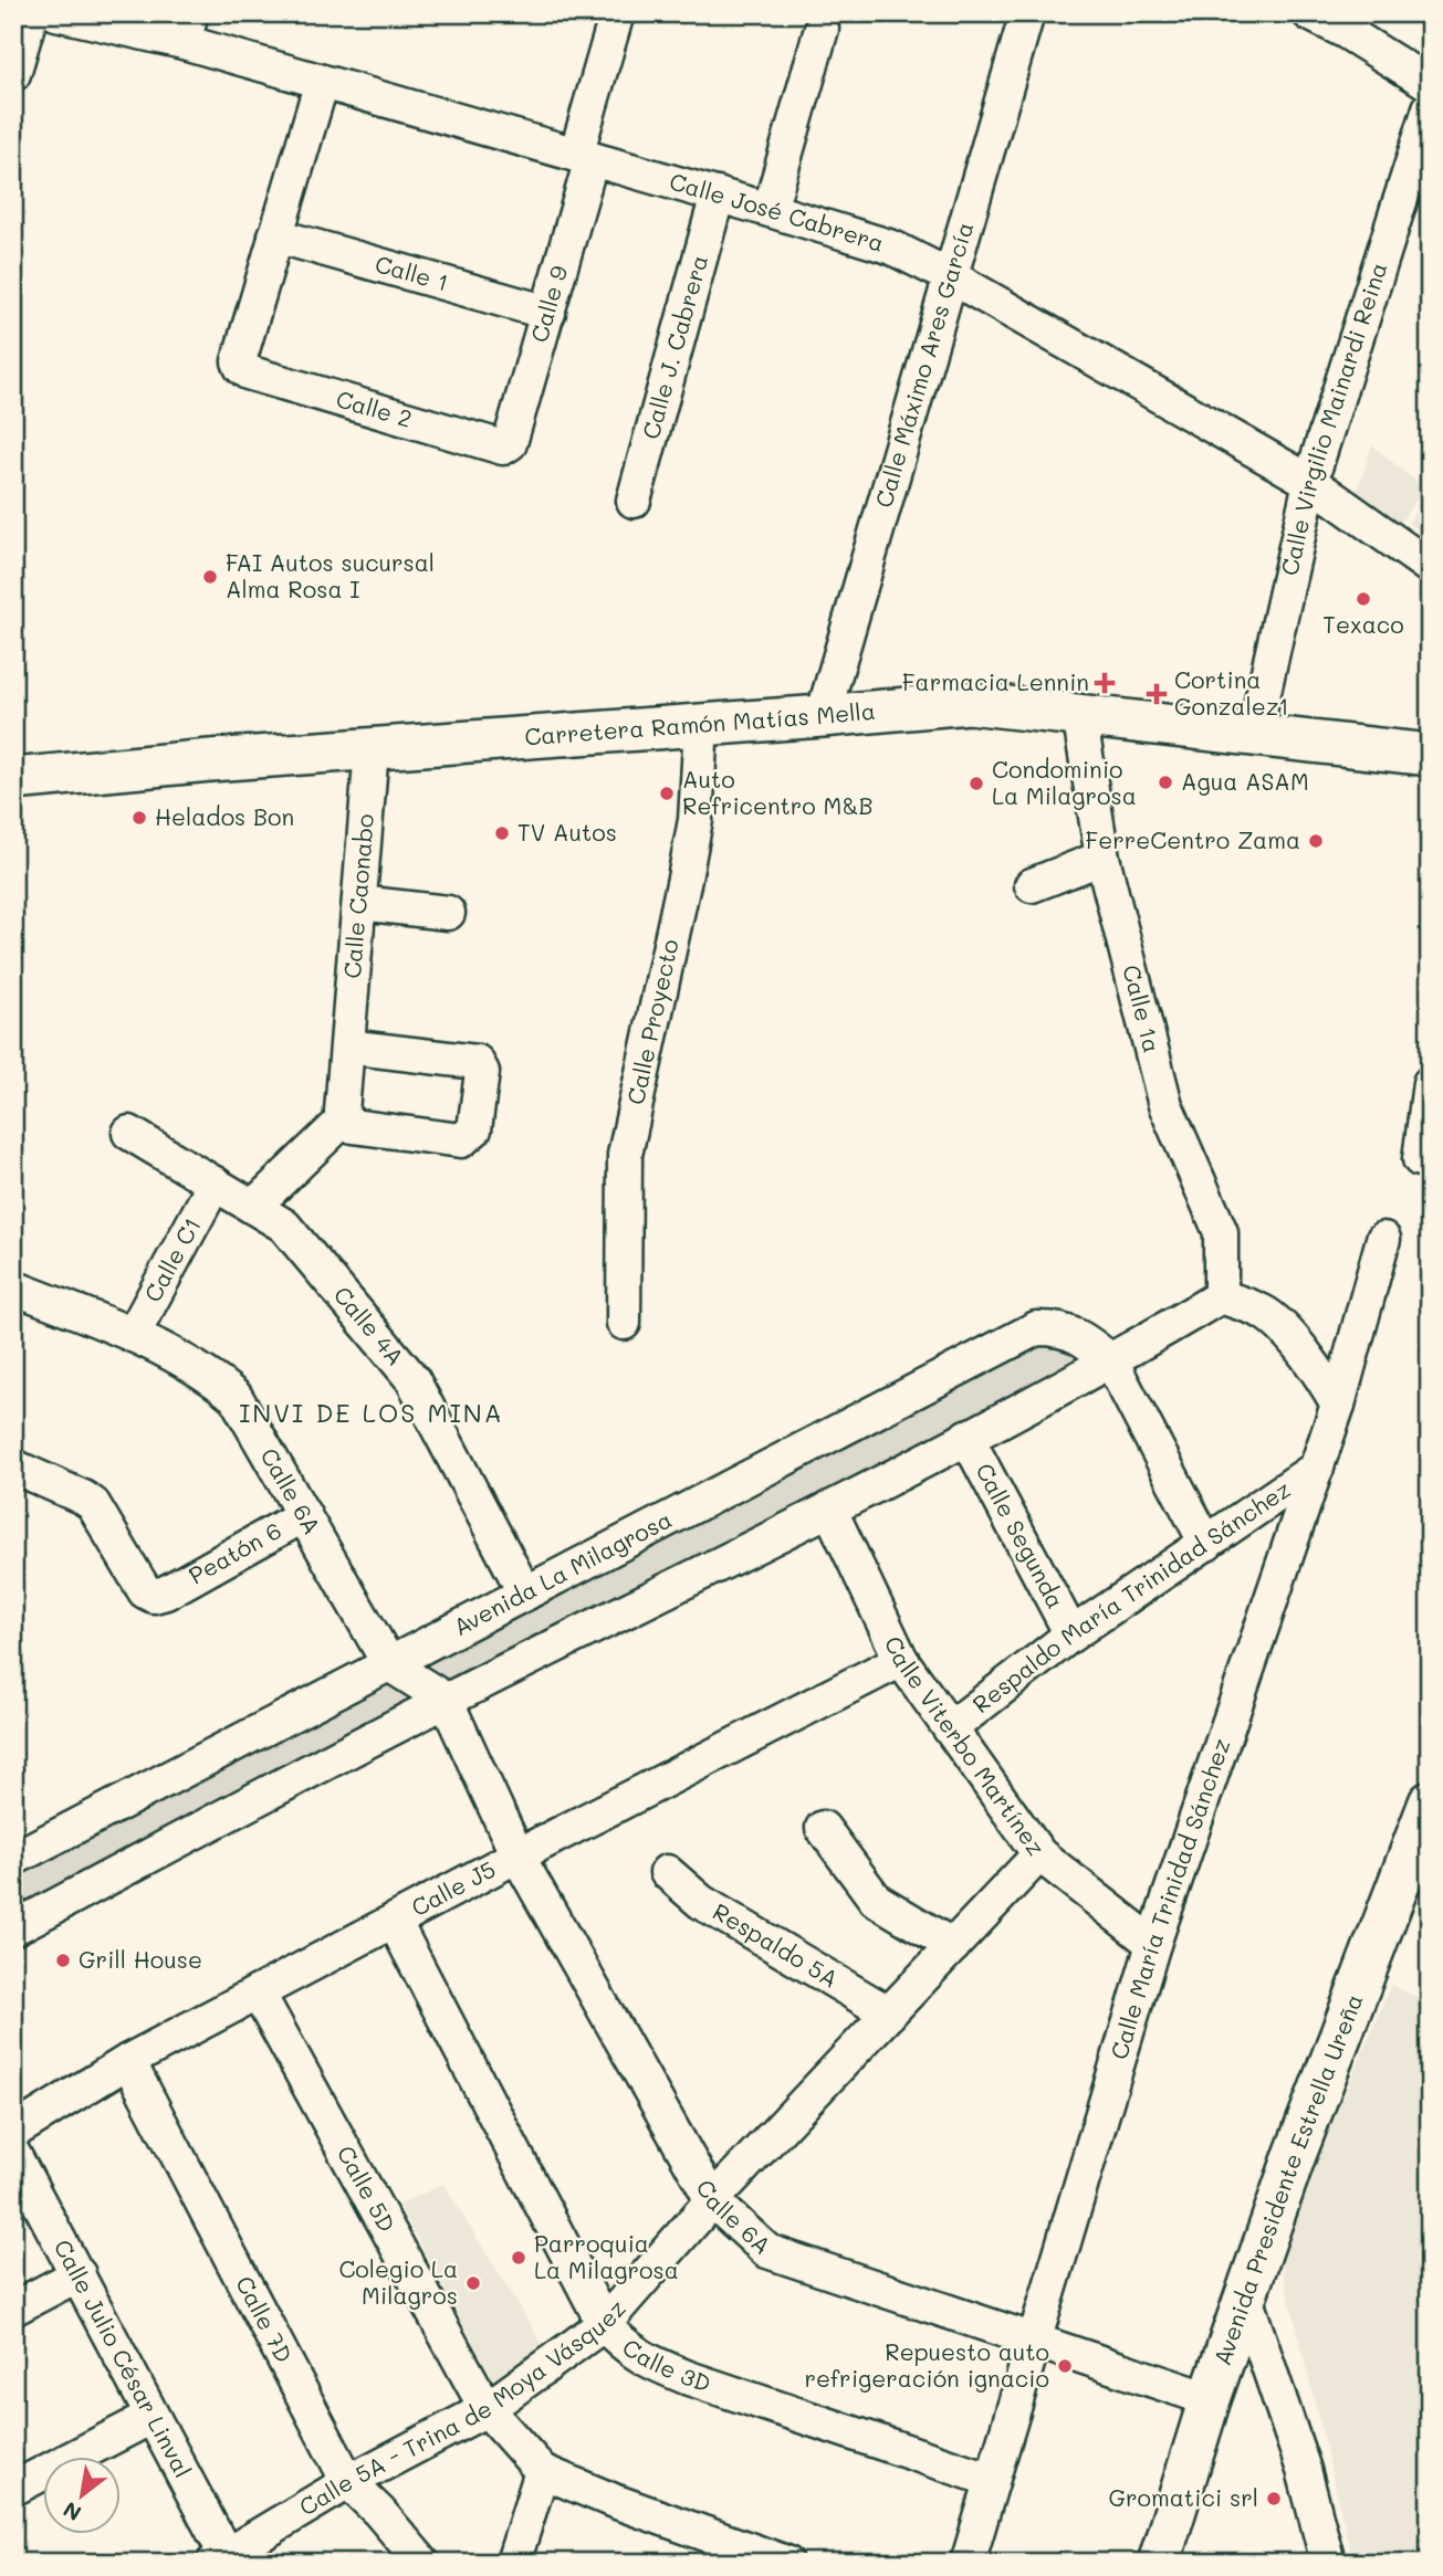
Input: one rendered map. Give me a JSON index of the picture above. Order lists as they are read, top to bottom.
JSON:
{
  "streets": {
    "main road": ["Carretera Ramón Matías Mella", "Avenida Presidente Estrella Ureña"],
    "street": [
      "Calle José Cabrera",
      "Calle 1",
      "Calle 9",
      "Calle J. Cabrera",
      "Calle Máximo Ares García",
      "Calle 2",
      "Calle Virgilio Mainardi Reina",
      "Calle Caonabo",
      "Calle 1a",
      "Calle Proyecto",
      "Calle C1",
      "Calle 4A",
      "Calle 6A",
      "Calle Segunda",
      "Peatón 6",
      "Avenida La Milagrosa",
      "Respaldo María Trinidad Sánchez",
      "Calle Viterbo Martínez",
      "Calle J5",
      "Calle María Trinidad Sánchez",
      "Respaldo 5A",
      "Calle 5D",
      "Calle 7D",
      "Calle Julio César Linval",
      "Calle 3D",
      "Calle 5A - Trina de Moya Vásquez"
    ]
  },
  "crossings": [
    ["Calle José Cabrera", "Calle 9"],
    ["Calle José Cabrera", "Calle J. Cabrera"],
    ["Calle José Cabrera", "Calle Máximo Ares García"],
    ["Calle José Cabrera", "Calle Virgilio Mainardi Reina"],
    ["Calle 1", "Calle 9"],
    ["Calle 1", "Calle 2"],
    ["Calle 9", "Calle 2"],
    ["Calle Máximo Ares García", "Carretera Ramón Matías Mella"],
    ["Calle Virgilio Mainardi Reina", "Carretera Ramón Matías Mella"],
    ["Carretera Ramón Matías Mella", "Calle Caonabo"],
    ["Carretera Ramón Matías Mella", "Calle 1a"],
    ["Carretera Ramón Matías Mella", "Calle Proyecto"],
    ["Calle C1", "Calle 4A"],
    ["Calle C1", "Calle 6A"],
    ["Calle 4A", "Avenida La Milagrosa"],
    ["Calle 6A", "Peatón 6"],
    ["Calle 6A", "Avenida La Milagrosa"],
    ["Calle 6A", "Calle J5"],
    ["Calle 6A", "Calle María Trinidad Sánchez"],
    ["Calle 6A", "Avenida Presidente Estrella Ureña"],
    ["Calle 6A", "Calle 5A - Trina de Moya Vásquez"],
    ["Calle Segunda", "Respaldo María Trinidad Sánchez"],
    ["Respaldo María Trinidad Sánchez", "Calle Viterbo Martínez"],
    ["Respaldo María Trinidad Sánchez", "Calle María Trinidad Sánchez"],
    ["Calle Viterbo Martínez", "Calle J5"],
    ["Calle Viterbo Martínez", "Calle María Trinidad Sánchez"],
    ["Calle Viterbo Martínez", "Calle 5A - Trina de Moya Vásquez"],
    ["Calle J5", "Calle 5D"],
    ["Calle J5", "Calle 7D"],
    ["Calle J5", "Calle 3D"],
    ["Calle María Trinidad Sánchez", "Calle 3D"],
    ["Respaldo 5A", "Calle 5A - Trina de Moya Vásquez"],
    ["Calle 5D", "Calle 5A - Trina de Moya Vásquez"],
    ["Calle 7D", "Calle 5A - Trina de Moya Vásquez"],
    ["Calle Julio César Linval", "Calle 5A - Trina de Moya Vásquez"],
    ["Calle 3D", "Calle 5A - Trina de Moya Vásquez"]
  ],
  "districts": ["INVI DE LOS MINA"],
  "places": {
    "other": [
      "FAI Autos sucursal Alma Rosa I",
      "Texaco",
      "Agua ASAM",
      "Condominio La Milagrosa",
      "Auto Refricentro M&B",
      "Helados Bon",
      "TV Autos",
      "FerreCentro Zama",
      "Grill House",
      "Parroquia La Milagrosa",
      "Colegio La Milagros",
      "Repuesto auto refrigeración ignacio",
      "Gromatici srl"
    ],
    "health": ["Farmacia Lennin", "Cortina Gonzalez1"]
  },
  "north": "bottom left"
}
